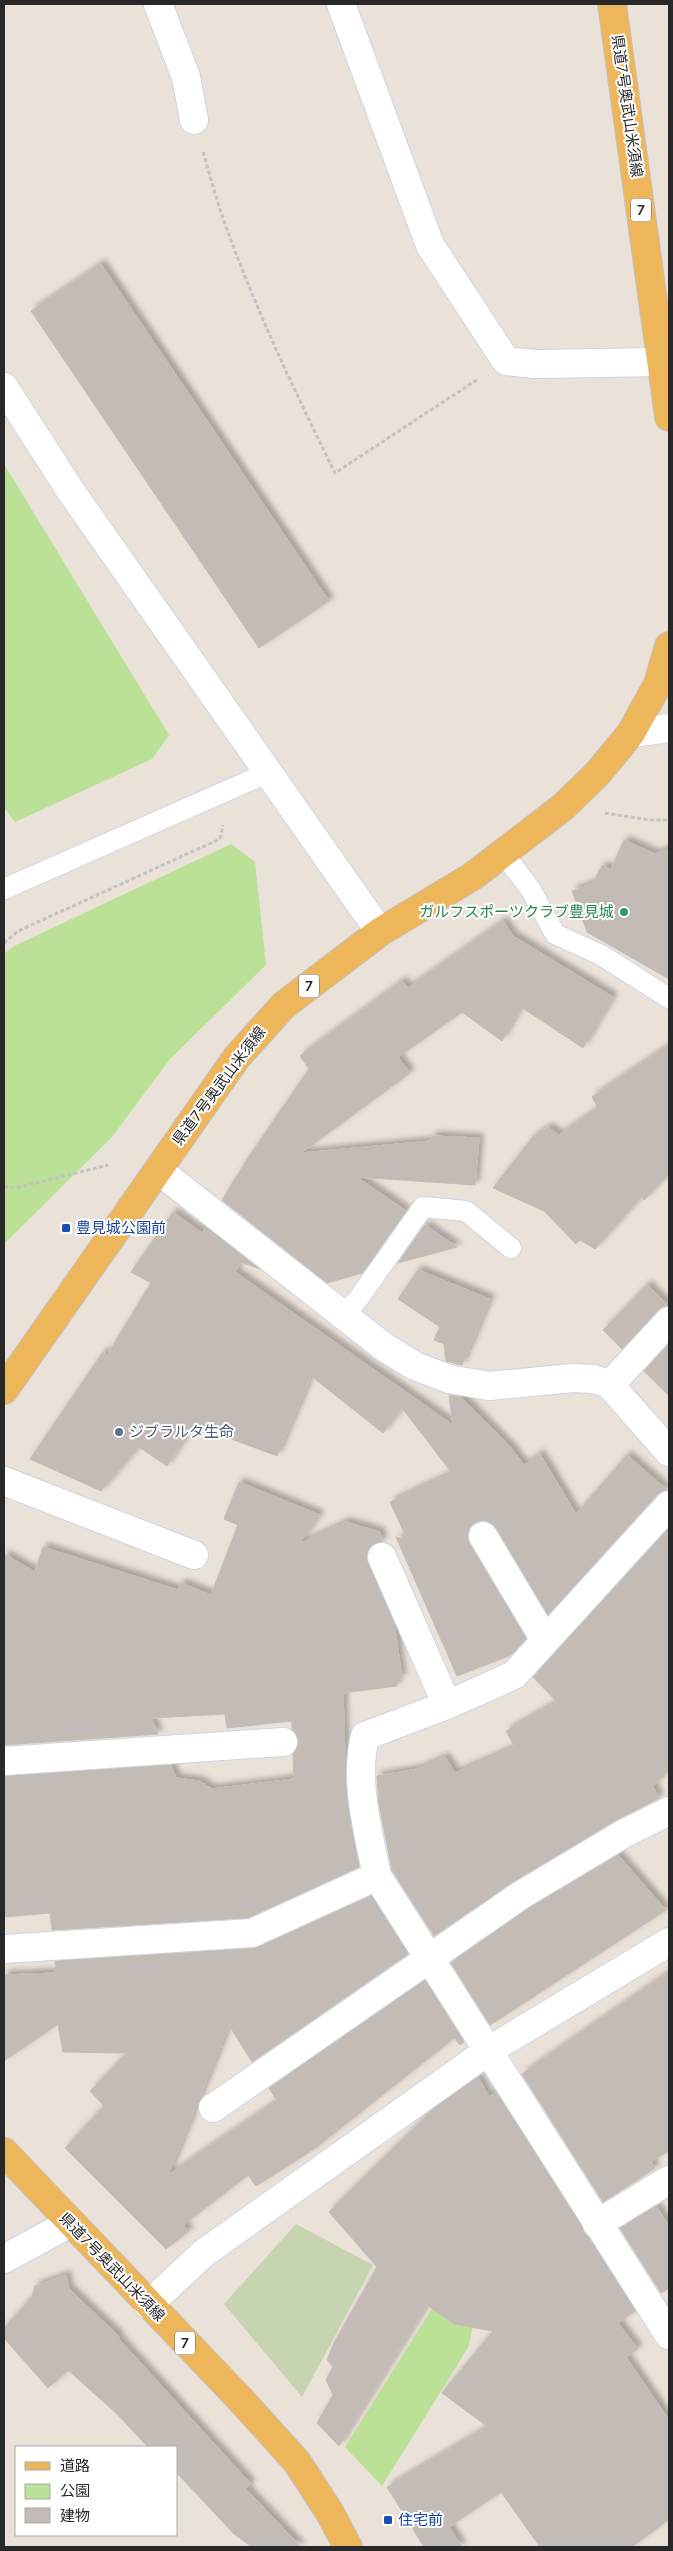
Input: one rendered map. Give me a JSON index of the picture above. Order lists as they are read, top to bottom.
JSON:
{
  "streets": {
    "main road": ["県道7号奥武山米須線", "7"]
  },
  "places": {
    "other": ["ガルフスポーツクラブ豊見城", "ジブラルタ生命"],
    "transit": ["豊見城公園前", "住宅前"]
  },
  "legend": ["道路", "公園", "建物"]
}
